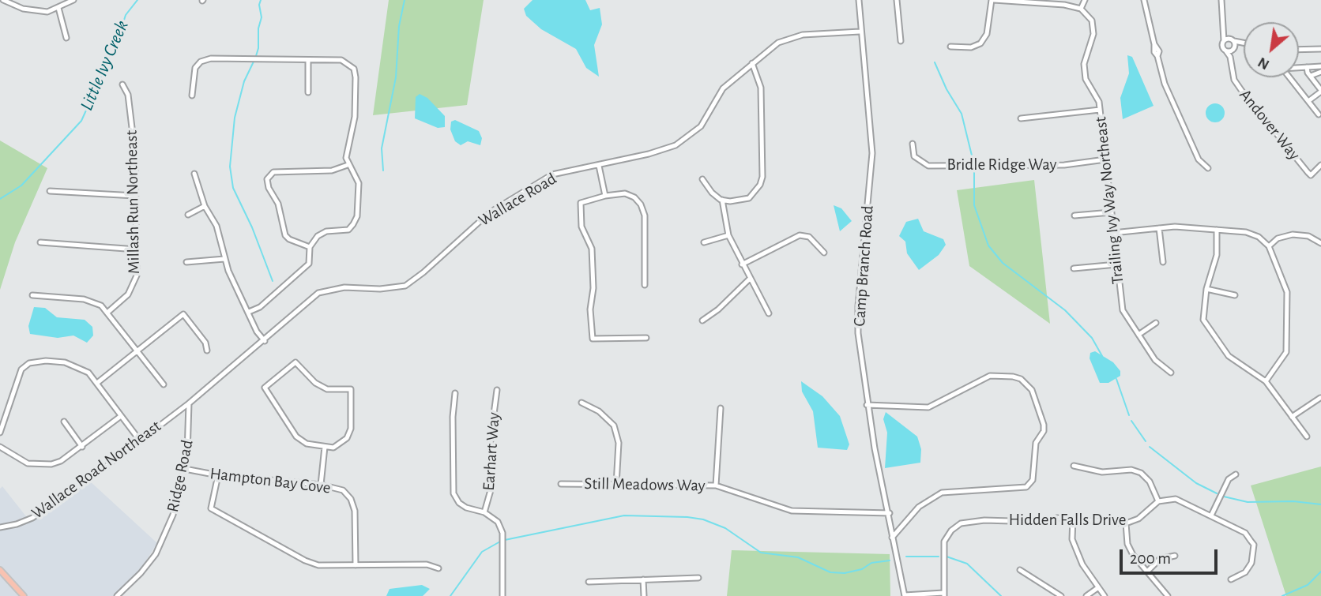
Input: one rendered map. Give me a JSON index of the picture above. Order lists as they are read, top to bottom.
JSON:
{
  "streets": {
    "street": [
      "Andover Way",
      "Bridle Ridge Way",
      "Wallace Road",
      "Trailing Ivy Way Northeast",
      "Millash Run Northeast",
      "Camp Branch Road",
      "Earhart Way",
      "Wallace Road Northeast",
      "Ridge Road",
      "Hampton Bay Cove",
      "Still Meadows Way",
      "Hidden Falls Drive"
    ]
  },
  "crossings": [
    ["Bridle Ridge Way", "Trailing Ivy Way Northeast"],
    ["Wallace Road", "Camp Branch Road"],
    ["Wallace Road", "Wallace Road Northeast"],
    ["Wallace Road", "Ridge Road"],
    ["Camp Branch Road", "Still Meadows Way"],
    ["Wallace Road Northeast", "Ridge Road"],
    ["Ridge Road", "Hampton Bay Cove"]
  ],
  "water": ["Little Ivy Creek"],
  "scale_bar": "200 m",
  "north": "bottom left"
}
